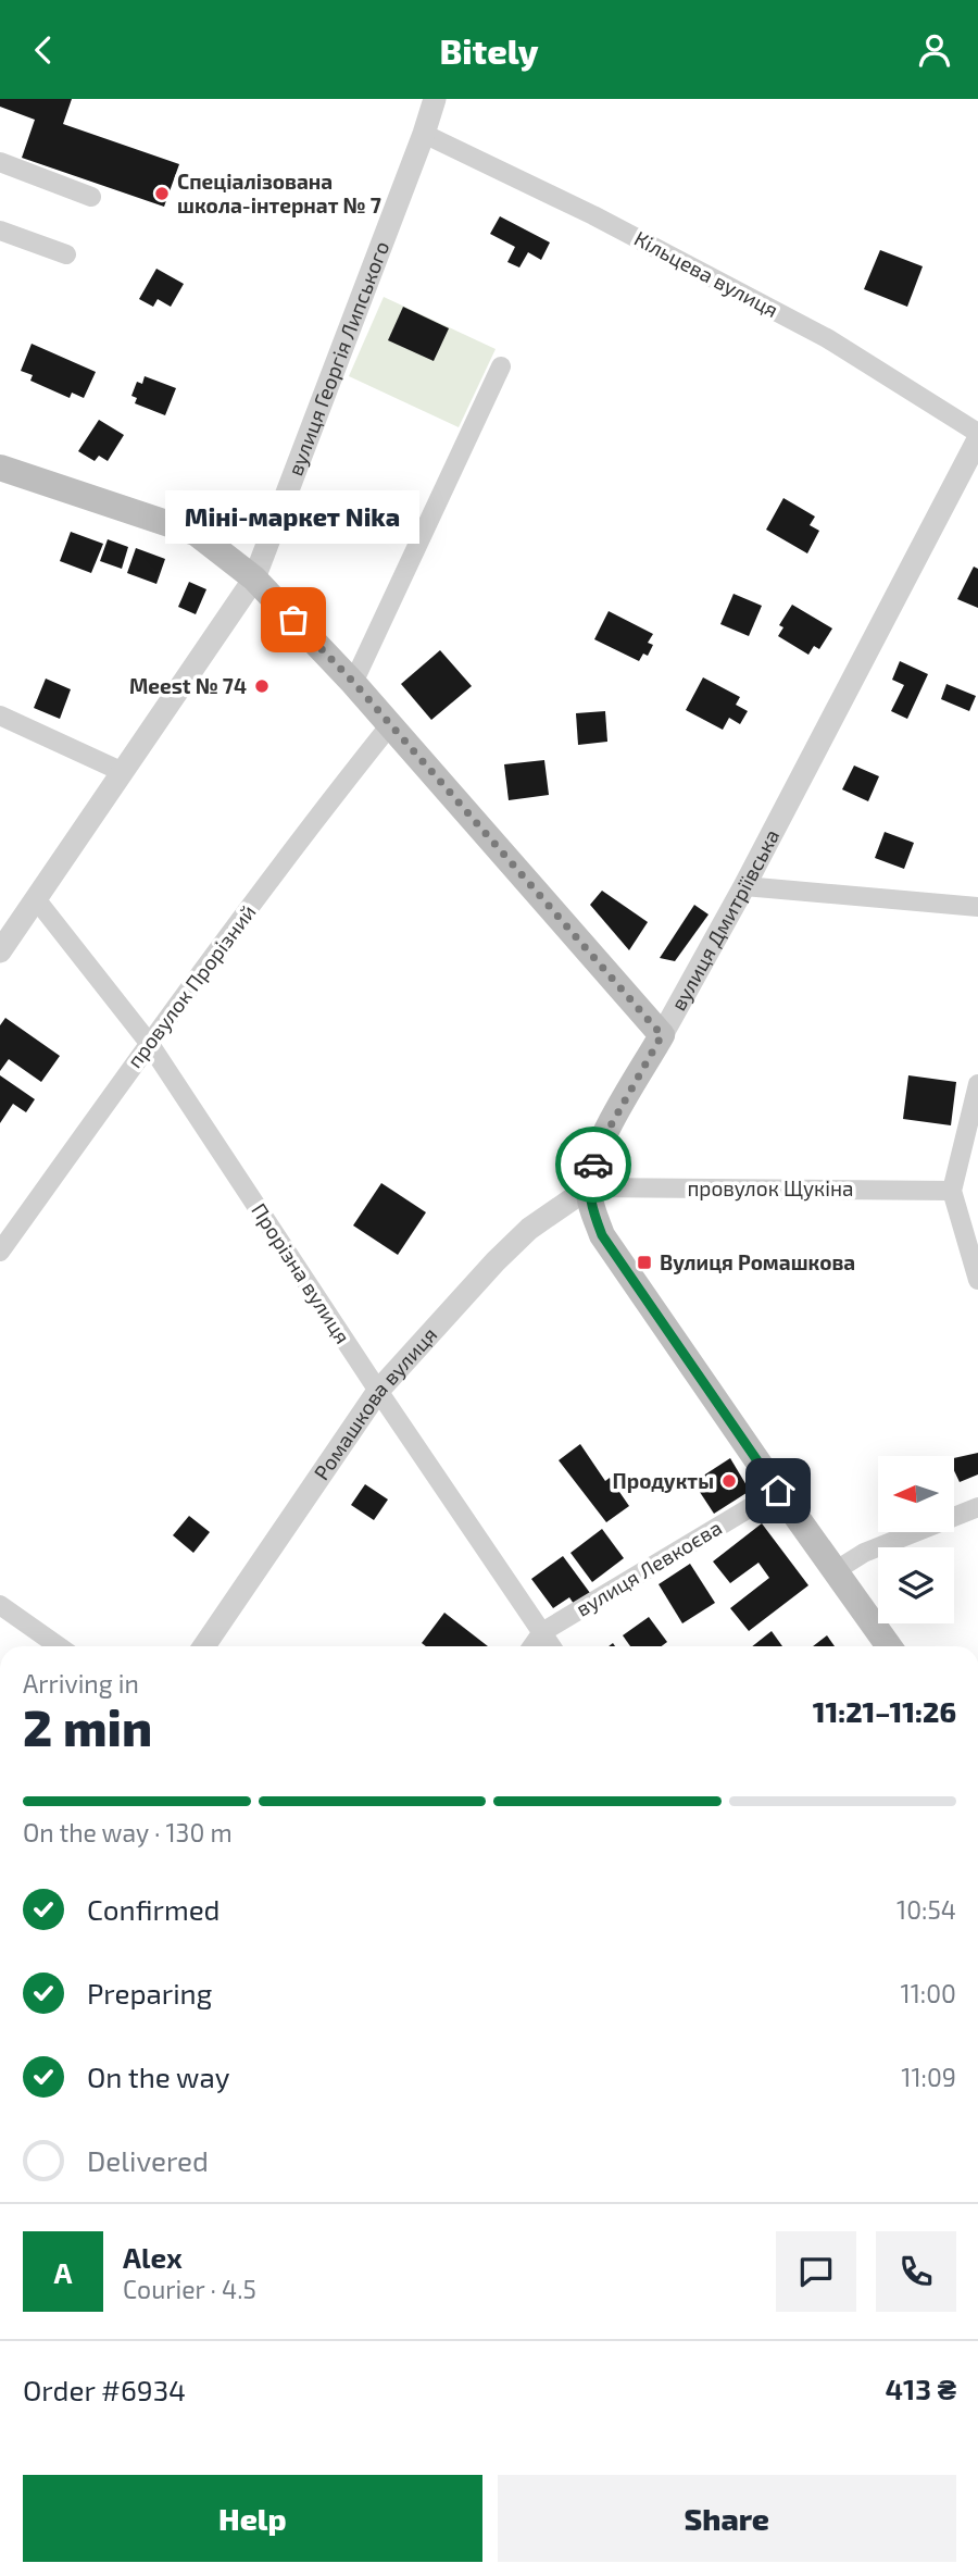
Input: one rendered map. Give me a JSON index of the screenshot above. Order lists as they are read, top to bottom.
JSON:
{
  "streets": {
    "main road": ["вулиця Дмитріївська"],
    "street": [
      "Кільцева вулиця",
      "вулиця Георгія Липського",
      "провулок Прорізний",
      "провулок Щукіна",
      "Прорізна вулиця",
      "Ромашкова вулиця",
      "вулиця Левкоєва"
    ]
  },
  "crossings": [
    ["Кільцева вулиця", "вулиця Георгія Липського"],
    ["вулиця Георгія Липського", "Прорізна вулиця"],
    ["вулиця Дмитріївська", "провулок Щукіна"],
    ["вулиця Дмитріївська", "Ромашкова вулиця"],
    ["провулок Прорізний", "Прорізна вулиця"],
    ["провулок Щукіна", "Ромашкова вулиця"],
    ["Прорізна вулиця", "Ромашкова вулиця"],
    ["Прорізна вулиця", "вулиця Левкоєва"]
  ],
  "places": {
    "other": [
      "Спеціалізована школа-інтернат № 7",
      "Міні-маркет Nika",
      "Meest № 74",
      "Продукты"
    ],
    "transit": ["Вулиця Ромашкова"]
  },
  "north": "left",
  "page": {
    "header": "Bitely",
    "bubble": "Міні-маркет Nika",
    "heading": ["2 min", "Arriving in", "11:21–11:26"],
    "panel": [
      "Alex",
      "Courier · 4.5",
      "Order #6934",
      "413 ₴"
    ],
    "bar": "On the way · 130 m",
    "list": [
      ["Confirmed", "10:54"],
      ["Preparing", "11:00"],
      ["On the way", "11:09"],
      "Delivered"
    ],
    "round": "A",
    "buttons": ["Help", "Share"]
  }
}
